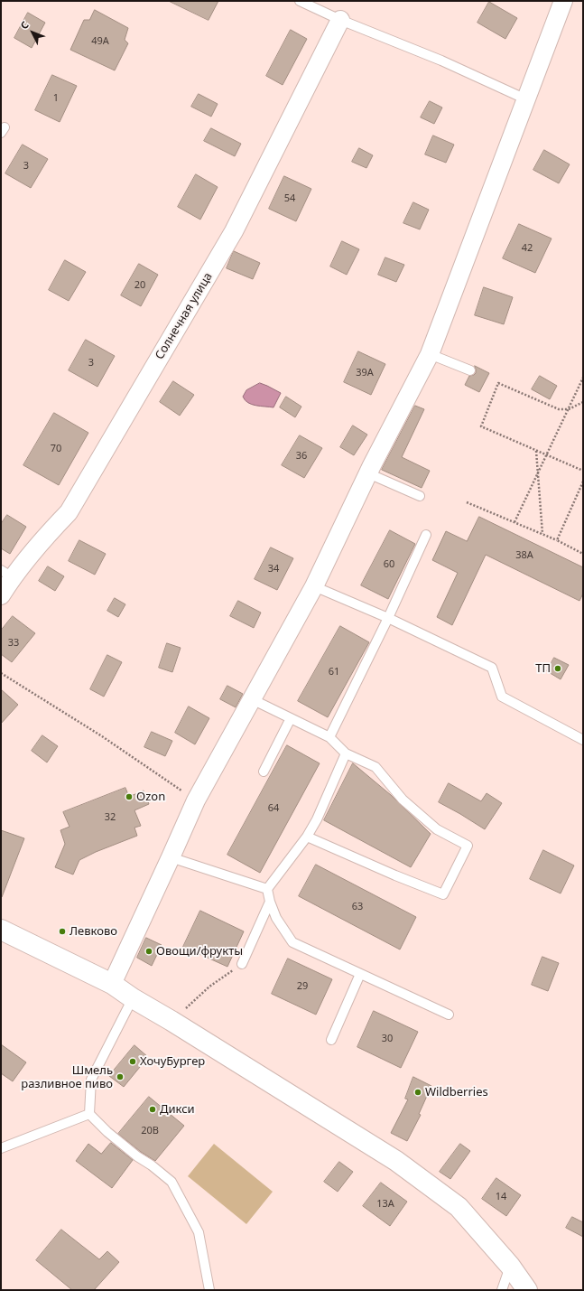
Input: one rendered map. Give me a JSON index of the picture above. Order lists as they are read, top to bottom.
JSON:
{
  "streets": {
    "street": ["Солнечная улица"]
  },
  "places": [
    "ТП",
    "Ozon",
    "Левково",
    "Овощи/фрукты",
    "ХочуБургер",
    "Шмель разливное пиво",
    "Wildberries",
    "Дикси"
  ],
  "house_numbers": [
    "49А",
    "1",
    "3",
    "54",
    "42",
    "20",
    "3",
    "39А",
    "70",
    "36",
    "38А",
    "60",
    "34",
    "33",
    "61",
    "64",
    "32",
    "63",
    "29",
    "30",
    "20В",
    "14",
    "13А"
  ],
  "north": "top left"
}
